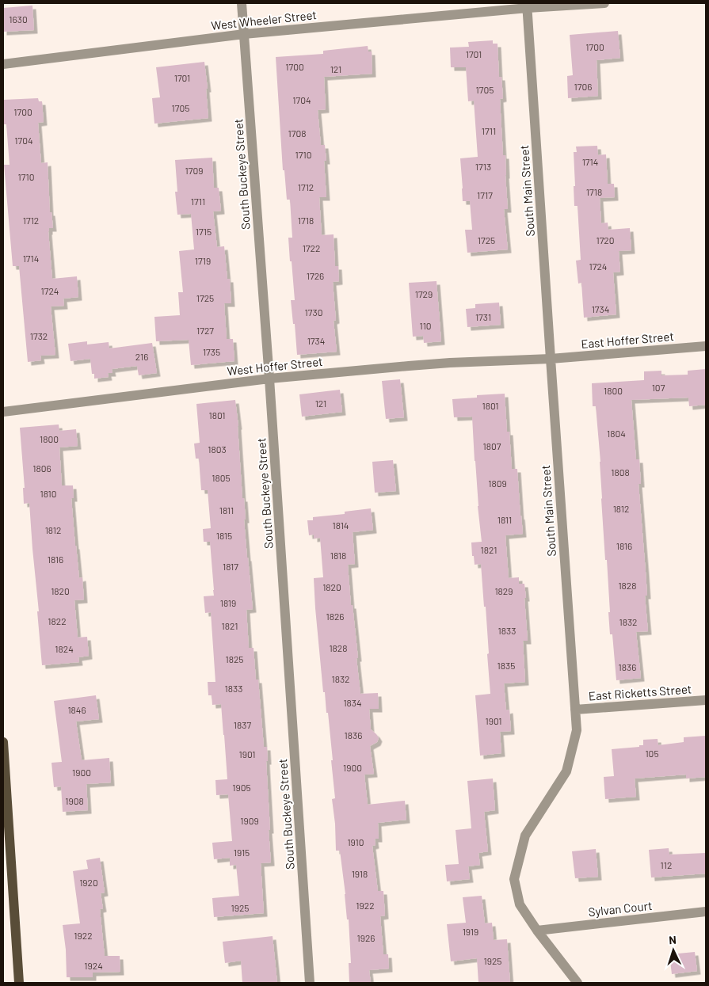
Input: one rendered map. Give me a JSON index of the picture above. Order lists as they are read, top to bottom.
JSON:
{
  "streets": {
    "street": [
      "West Wheeler Street",
      "South Buckeye Street",
      "South Main Street",
      "East Hoffer Street",
      "West Hoffer Street",
      "East Ricketts Street",
      "Sylvan Court"
    ]
  },
  "crossings": [
    ["West Wheeler Street", "South Buckeye Street"],
    ["West Wheeler Street", "South Main Street"],
    ["South Buckeye Street", "West Hoffer Street"],
    ["South Main Street", "East Hoffer Street"],
    ["South Main Street", "West Hoffer Street"],
    ["South Main Street", "East Ricketts Street"],
    ["South Main Street", "Sylvan Court"],
    ["East Hoffer Street", "West Hoffer Street"]
  ],
  "house_numbers": [
    "1630",
    "1700",
    "1701",
    "1700",
    "121",
    "1701",
    "1706",
    "1705",
    "1704",
    "1705",
    "1700",
    "1711",
    "1708",
    "1704",
    "1710",
    "1714",
    "1713",
    "1709",
    "1710",
    "1712",
    "1718",
    "1717",
    "1711",
    "1712",
    "1718",
    "1715",
    "1725",
    "1720",
    "1722",
    "1714",
    "1719",
    "1724",
    "1726",
    "1724",
    "1729",
    "1725",
    "1734",
    "1730",
    "1731",
    "110",
    "1727",
    "1732",
    "1734",
    "1735",
    "216",
    "107",
    "1800",
    "121",
    "1801",
    "1801",
    "1804",
    "1800",
    "1807",
    "1803",
    "1806",
    "1808",
    "1805",
    "1809",
    "1810",
    "1812",
    "1811",
    "1811",
    "1814",
    "1812",
    "1815",
    "1816",
    "1821",
    "1818",
    "1816",
    "1817",
    "1828",
    "1820",
    "1820",
    "1829",
    "1819",
    "1826",
    "1822",
    "1832",
    "1821",
    "1833",
    "1828",
    "1824",
    "1825",
    "1835",
    "1836",
    "1832",
    "1833",
    "1834",
    "1846",
    "1901",
    "1837",
    "1836",
    "105",
    "1901",
    "1900",
    "1900",
    "1905",
    "1908",
    "1909",
    "1910",
    "1915",
    "112",
    "1918",
    "1920",
    "1922",
    "1925",
    "1919",
    "1922",
    "1926",
    "1925",
    "1924"
  ],
  "north": "top"
}
